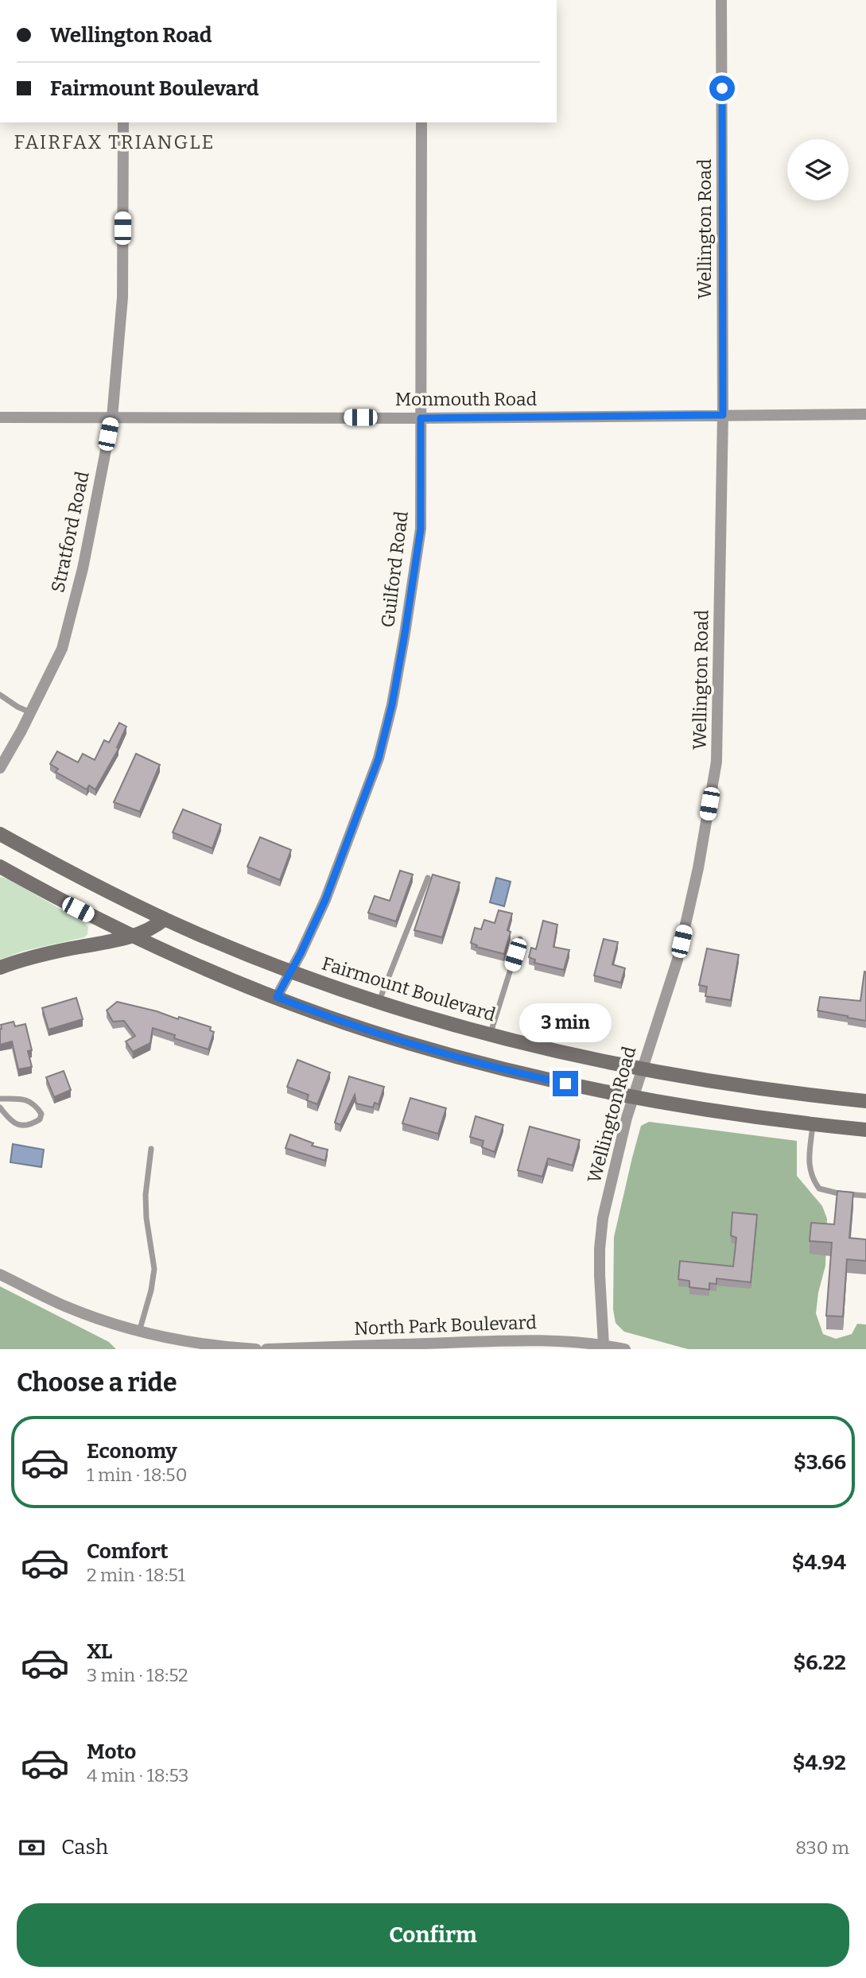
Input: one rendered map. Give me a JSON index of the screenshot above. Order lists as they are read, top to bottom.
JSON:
{
  "streets": {
    "main road": ["Fairmount Boulevard"],
    "street": [
      "Wellington Road",
      "Monmouth Road",
      "Stratford Road",
      "Guilford Road",
      "North Park Boulevard"
    ]
  },
  "crossings": [
    ["Wellington Road", "Monmouth Road"],
    ["Wellington Road", "Fairmount Boulevard"],
    ["Wellington Road", "North Park Boulevard"],
    ["Monmouth Road", "Stratford Road"],
    ["Monmouth Road", "Guilford Road"],
    ["Guilford Road", "Fairmount Boulevard"]
  ],
  "districts": ["FAIRFAX TRIANGLE"],
  "page": {
    "banner": ["Wellington Road", "Fairmount Boulevard"],
    "bubble": "3 min",
    "heading": "Choose a ride",
    "list": [
      {
        "name": "Economy",
        "note": "1 min · 18:50",
        "value": "$3.66"
      },
      {
        "name": "Comfort",
        "note": "2 min · 18:51",
        "value": "$4.94"
      },
      {
        "name": "XL",
        "note": "3 min · 18:52",
        "value": "$6.22"
      },
      {
        "name": "Moto",
        "note": "4 min · 18:53",
        "value": "$4.92"
      }
    ],
    "pay": ["Cash", "830 m"],
    "buttons": "Confirm"
  }
}
